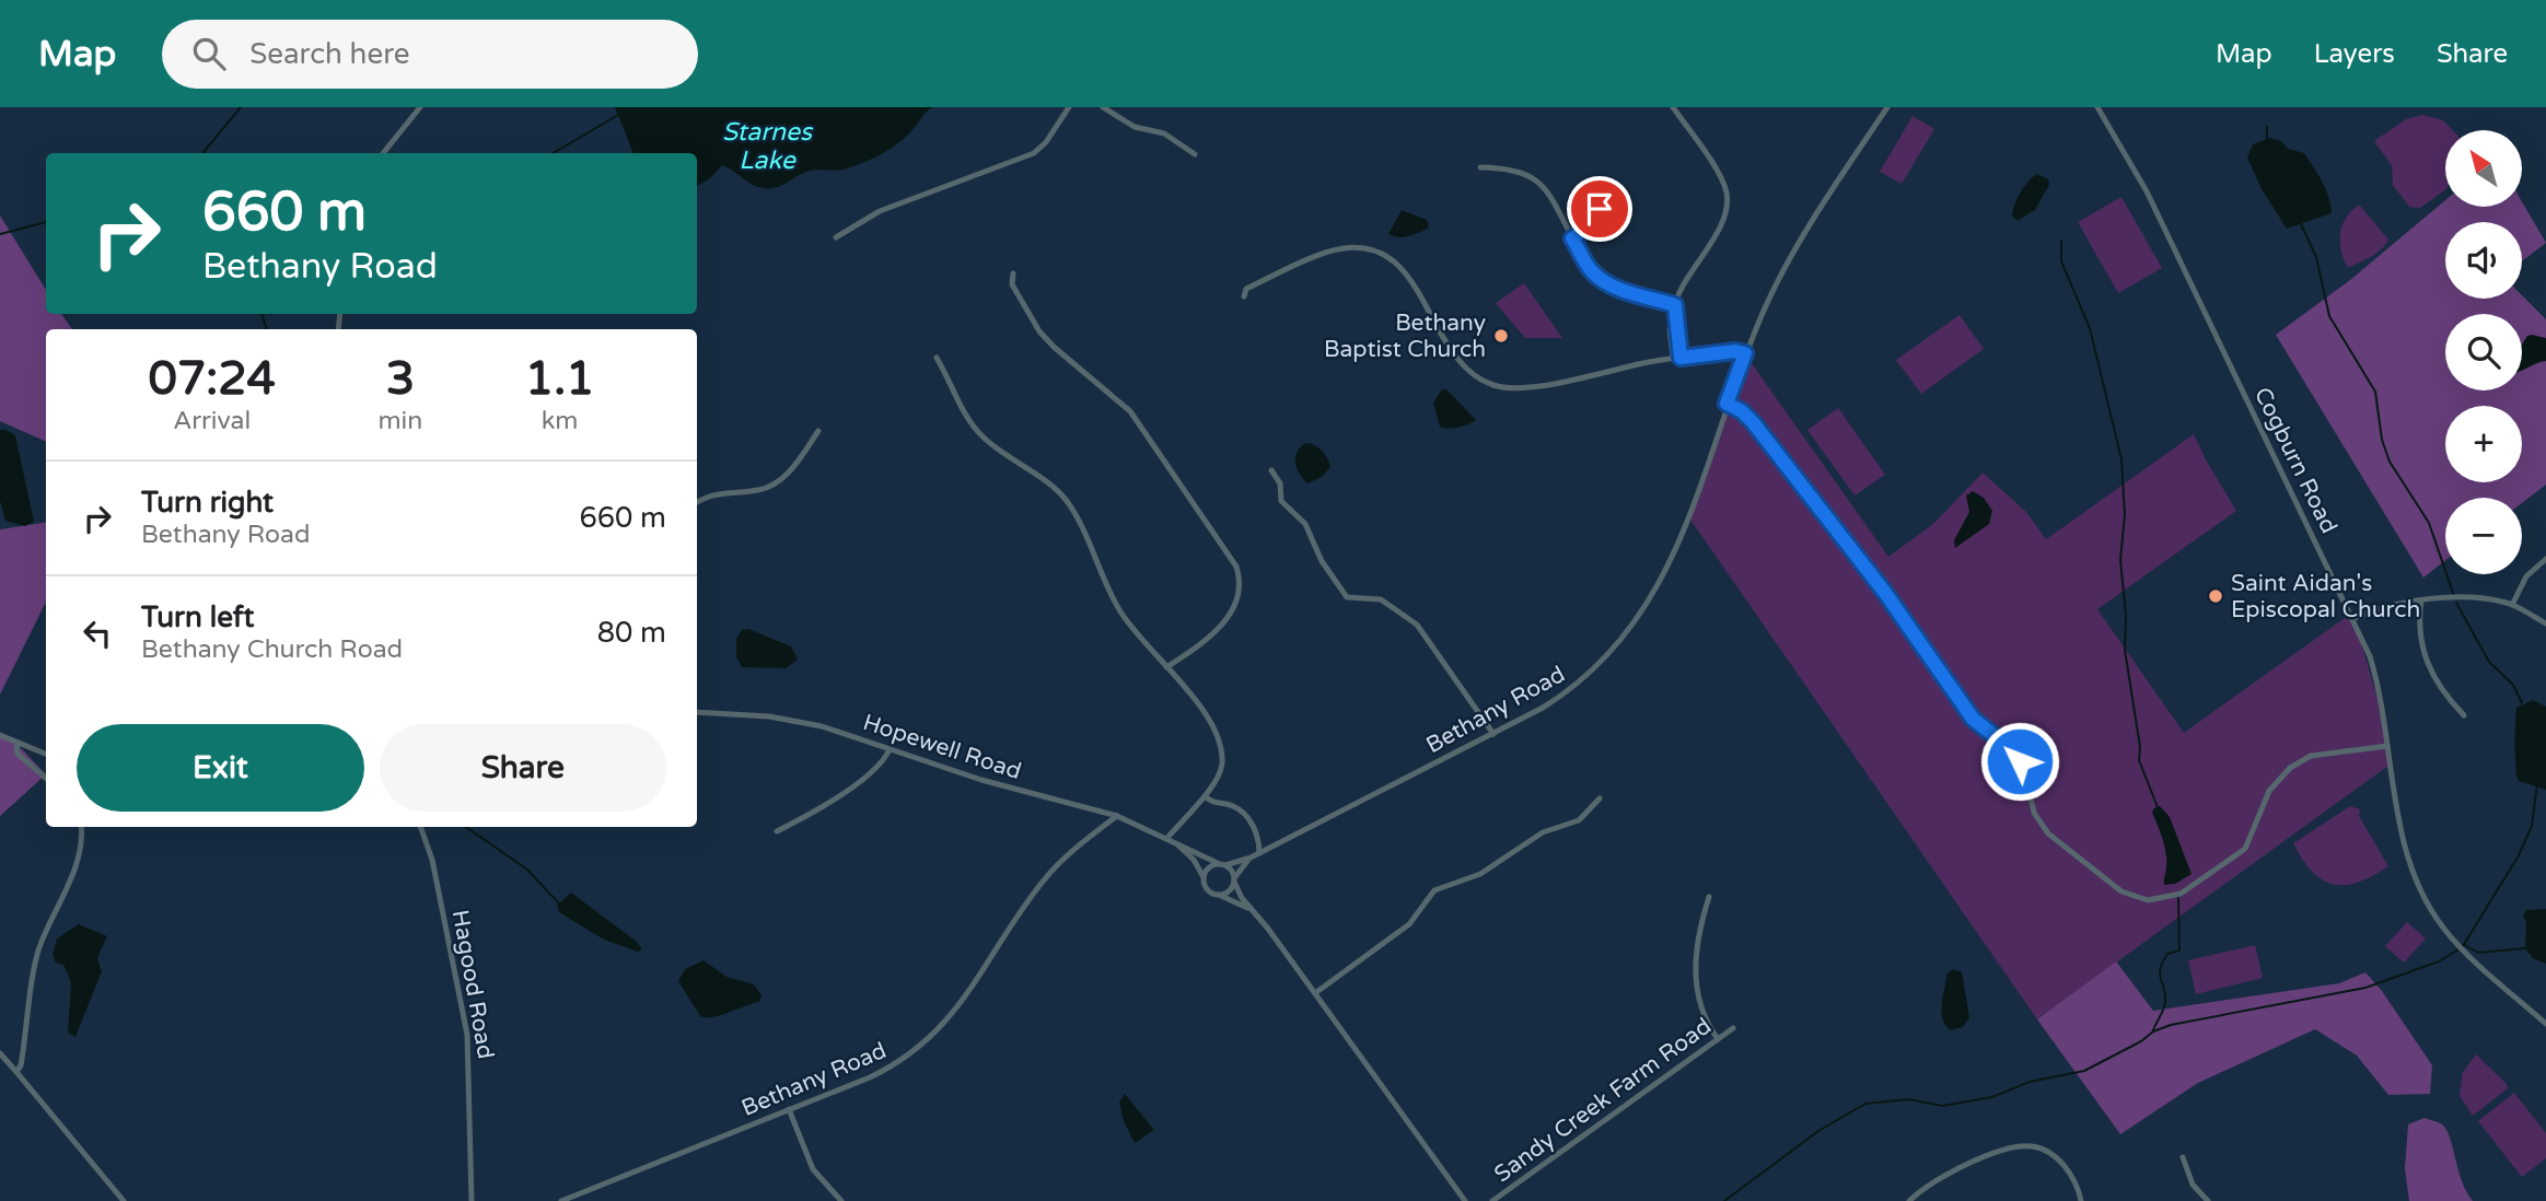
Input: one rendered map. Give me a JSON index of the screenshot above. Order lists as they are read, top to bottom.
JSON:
{
  "streets": {
    "street": [
      "Cogburn Road",
      "Bethany Road",
      "Hopewell Road",
      "Hagood Road",
      "Sandy Creek Farm Road"
    ]
  },
  "crossings": [
    ["Bethany Road", "Hopewell Road"]
  ],
  "water": ["Starnes Lake"],
  "places": ["Bethany Baptist Church", "Saint Aidan's Episcopal Church"],
  "north": "top left",
  "page": {
    "header": "Map",
    "search": "Search here",
    "nav": ["Map", "Layers", "Share"],
    "map_buttons": ["+", "−"],
    "turn": ["660 m", "Bethany Road"],
    "eta": [
      "07:24",
      "Arrival",
      "3",
      "min",
      "1.1",
      "km"
    ],
    "list": [
      {
        "name": "Turn right",
        "note": "Bethany Road",
        "value": "660 m"
      },
      {
        "name": "Turn left",
        "note": "Bethany Church Road",
        "value": "80 m"
      }
    ],
    "buttons": ["Exit", "Share"]
  }
}
